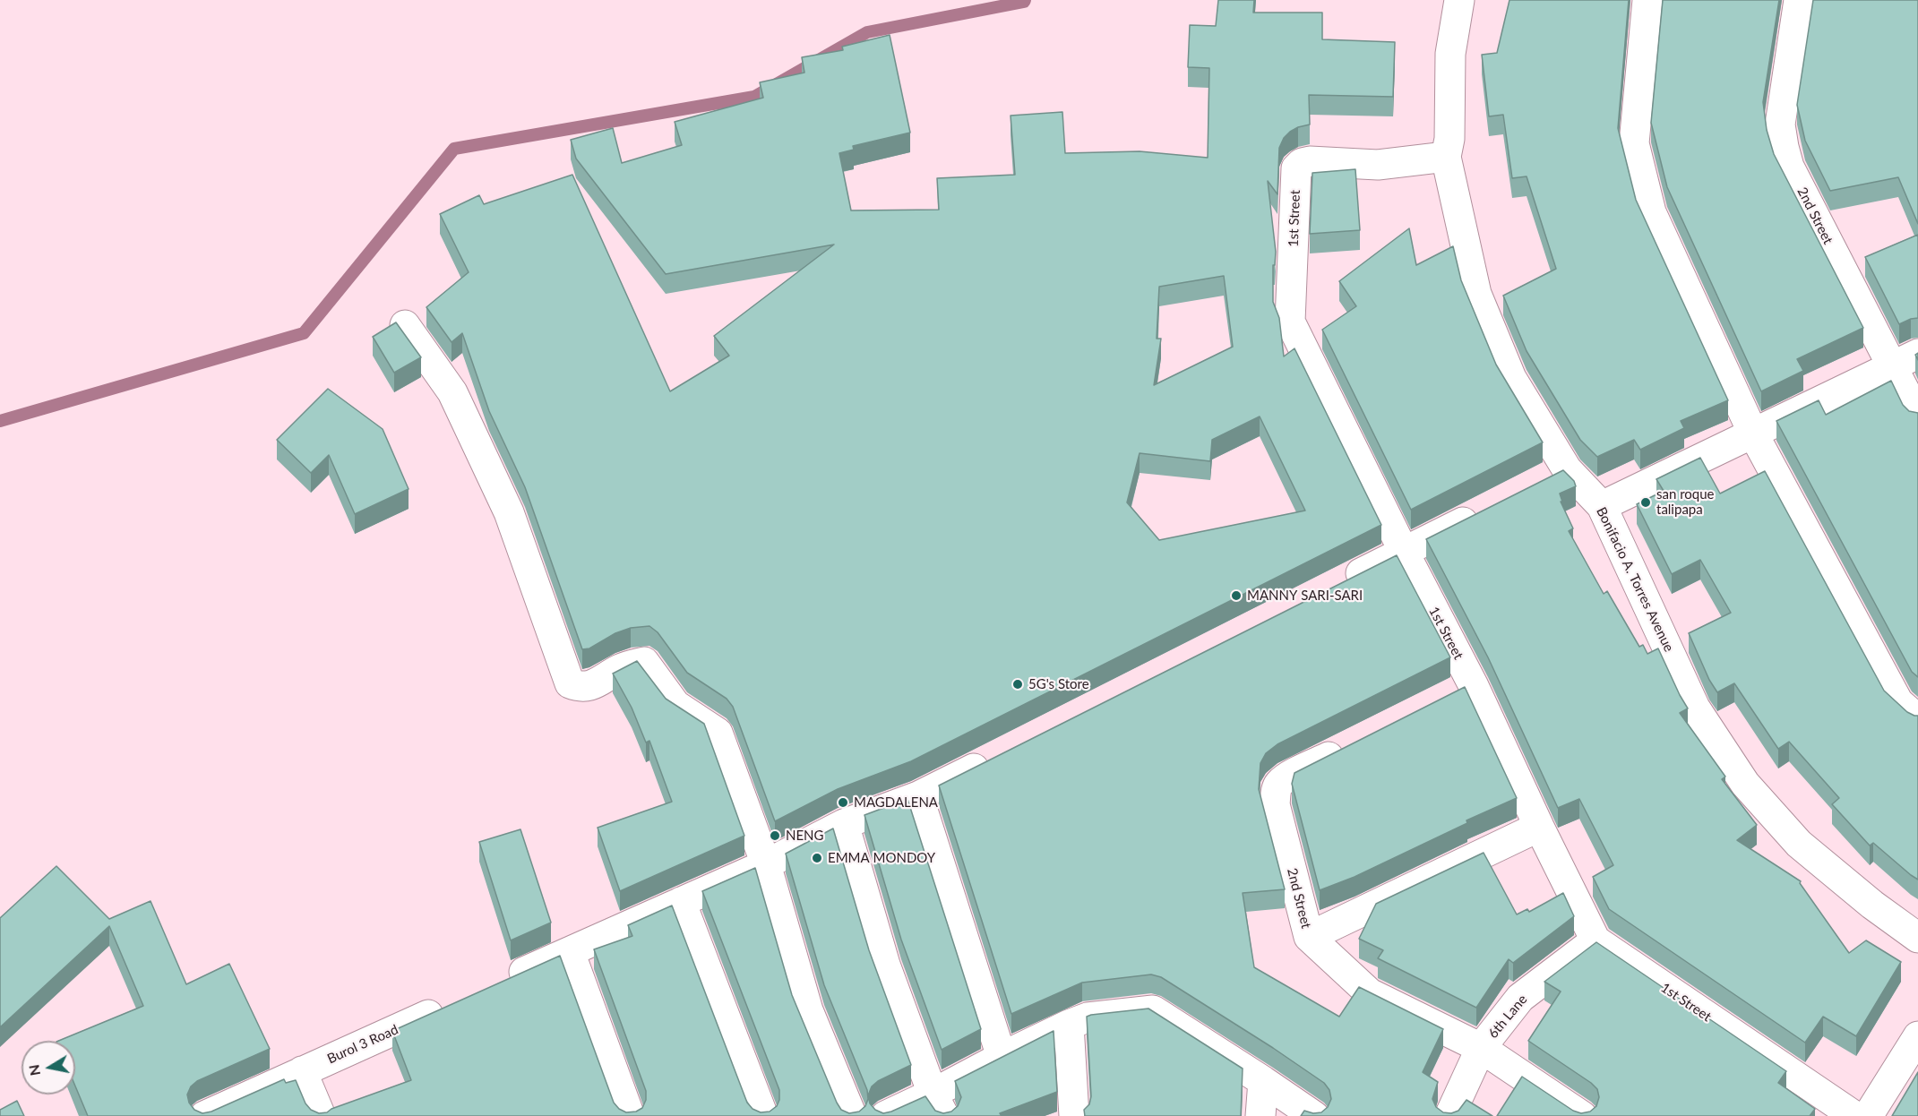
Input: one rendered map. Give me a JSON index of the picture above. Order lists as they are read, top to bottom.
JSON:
{
  "streets": {
    "street": [
      "2nd Street",
      "1st Street",
      "Bonifacio A. Torres Avenue",
      "6th Lane",
      "Burol 3 Road"
    ]
  },
  "crossings": [
    ["2nd Street", "6th Lane"],
    ["1st Street", "Bonifacio A. Torres Avenue"],
    ["1st Street", "6th Lane"]
  ],
  "places": [
    "san roque talipapa",
    "MANNY SARI-SARI",
    "5G's Store",
    "MAGDALENA",
    "NENG",
    "EMMA MONDOY"
  ],
  "north": "left"
}
